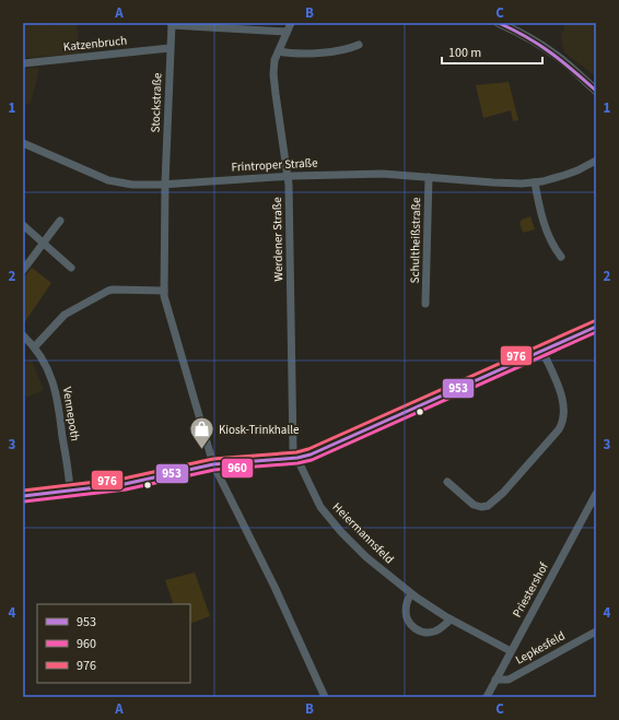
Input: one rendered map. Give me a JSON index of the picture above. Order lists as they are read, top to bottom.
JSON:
{
  "streets": {
    "street": [
      "Katzenbruch",
      "Stockstraße",
      "Frintroper Straße",
      "Werdener Straße",
      "Schultheißstraße",
      "Vennepoth",
      "Heiermannsfeld",
      "Priestershof",
      "Lepkesfeld"
    ]
  },
  "crossings": [
    ["Katzenbruch", "Stockstraße"],
    ["Stockstraße", "Frintroper Straße"],
    ["Frintroper Straße", "Werdener Straße"],
    ["Frintroper Straße", "Schultheißstraße"],
    ["Werdener Straße", "Heiermannsfeld"],
    ["Heiermannsfeld", "Priestershof"],
    ["Priestershof", "Lepkesfeld"]
  ],
  "places": {
    "shop": ["Kiosk-Trinkhalle"]
  },
  "lines": ["transit line 953", "transit line 976", "transit line 960"],
  "legend": ["953", "960", "976"],
  "scale_bar": "100 m",
  "grid": {
    "columns": ["A", "B", "C"],
    "rows": [
      "1",
      "2",
      "3",
      "4"
    ]
  }
}
